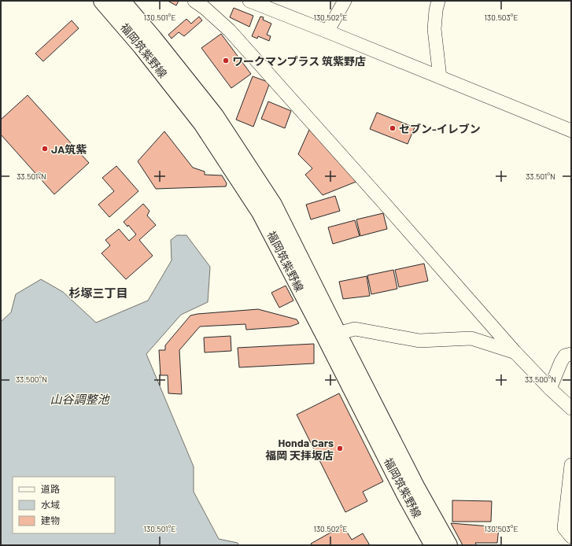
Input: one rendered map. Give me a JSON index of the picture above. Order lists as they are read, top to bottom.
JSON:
{
  "streets": {
    "main road": ["福岡筑紫野線"]
  },
  "districts": ["杉塚三丁目"],
  "water": ["山谷調整池"],
  "places": [
    "ワークマンプラス 筑紫野店",
    "セブン-イレブン",
    "JA筑紫",
    "Honda Cars 福岡 天拝坂店"
  ],
  "legend": ["道路", "水域", "建物"],
  "coordinates": [
    "130.501°E",
    "130.502°E",
    "130.503°E",
    "33.501°N",
    "33.500°N"
  ]
}
